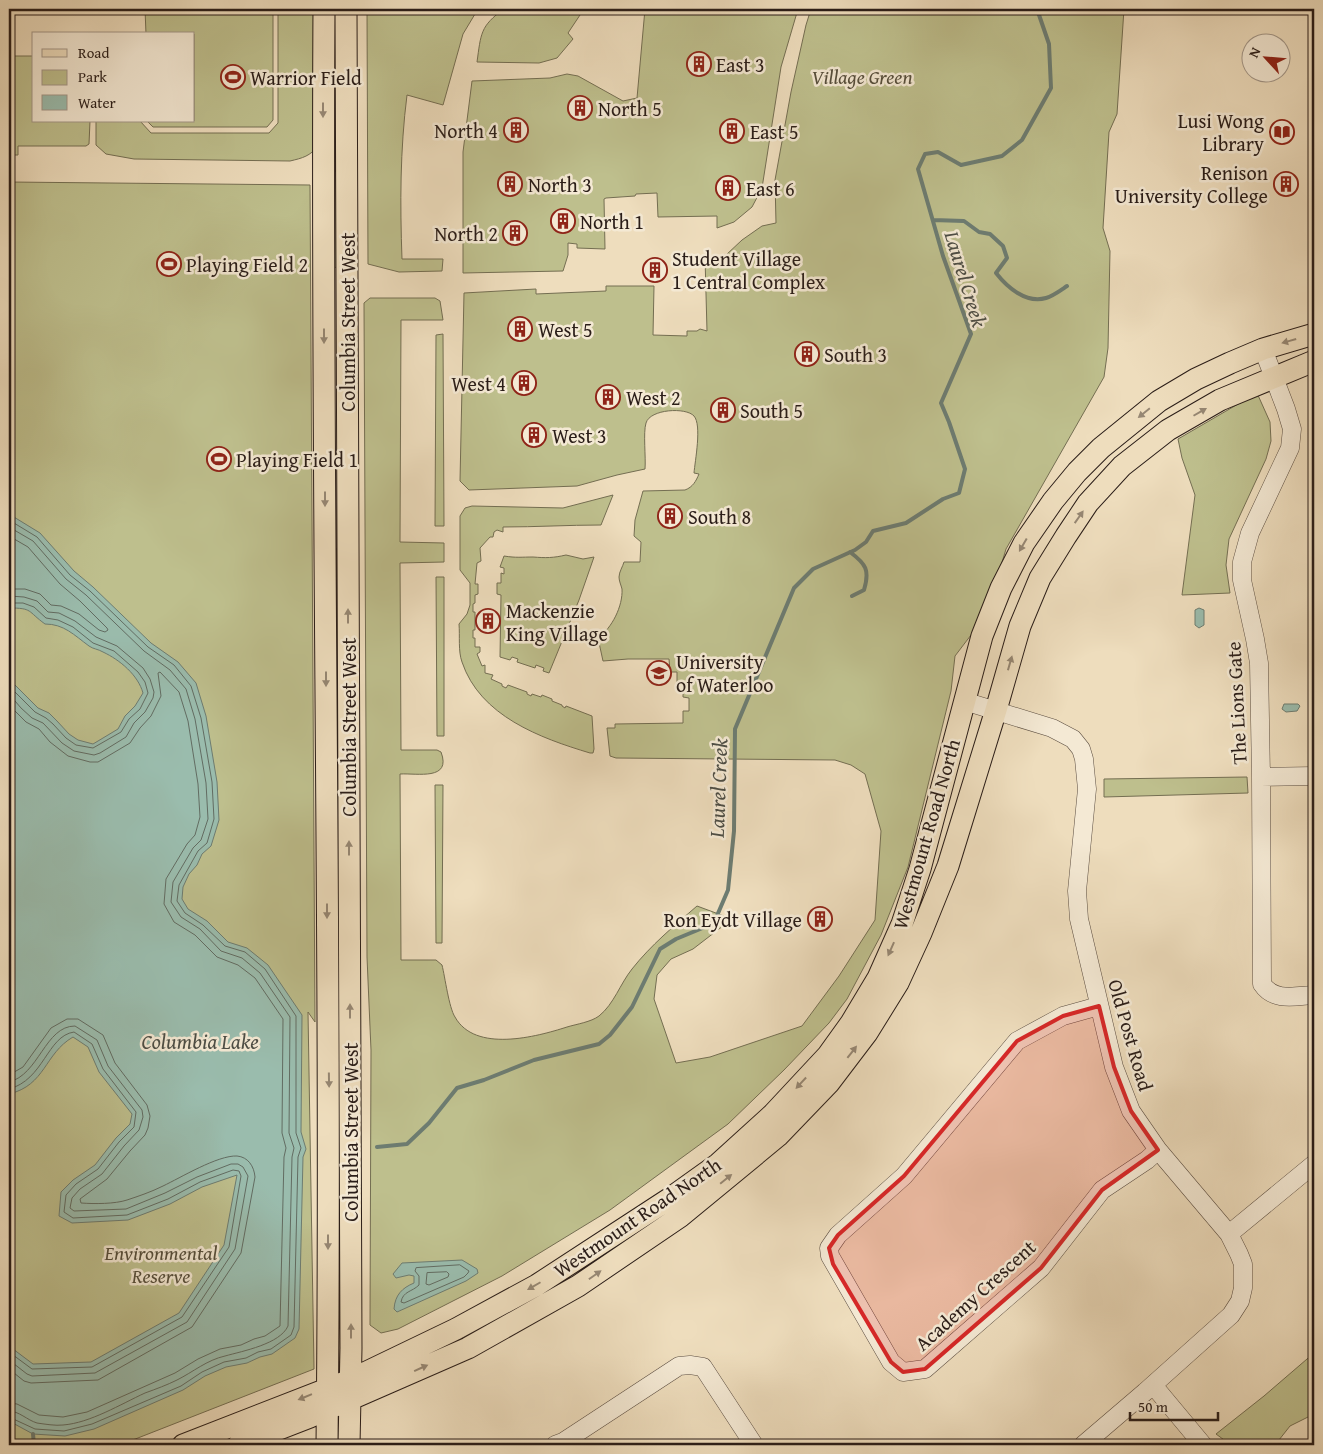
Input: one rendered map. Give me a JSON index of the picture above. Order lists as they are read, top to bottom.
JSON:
{
  "streets": {
    "main road": ["Columbia Street West", "Westmount Road North"],
    "street": ["The Lions Gate", "Old Post Road", "Academy Crescent"]
  },
  "crossings": [
    ["Columbia Street West", "Westmount Road North"],
    ["The Lions Gate", "Westmount Road North"],
    ["Westmount Road North", "Old Post Road"],
    ["Old Post Road", "Academy Crescent"]
  ],
  "water": ["Laurel Creek", "Columbia Lake"],
  "parks": ["Village Green", "Environmental Reserve"],
  "places": {
    "building": [
      "East 3",
      "North 5",
      "North 4",
      "East 5",
      "North 3",
      "Renison University College",
      "East 6",
      "North 1",
      "North 2",
      "Student Village 1 Central Complex",
      "West 5",
      "South 3",
      "West 4",
      "West 2",
      "South 5",
      "West 3",
      "South 8",
      "Mackenzie King Village",
      "Ron Eydt Village"
    ],
    "sports": ["Warrior Field", "Playing Field 2", "Playing Field 1"],
    "library": ["Lusi Wong Library"],
    "school or university": ["University of Waterloo"]
  },
  "legend": ["Road", "Park", "Water"],
  "scale_bar": "50 m",
  "north": "top left"
}
